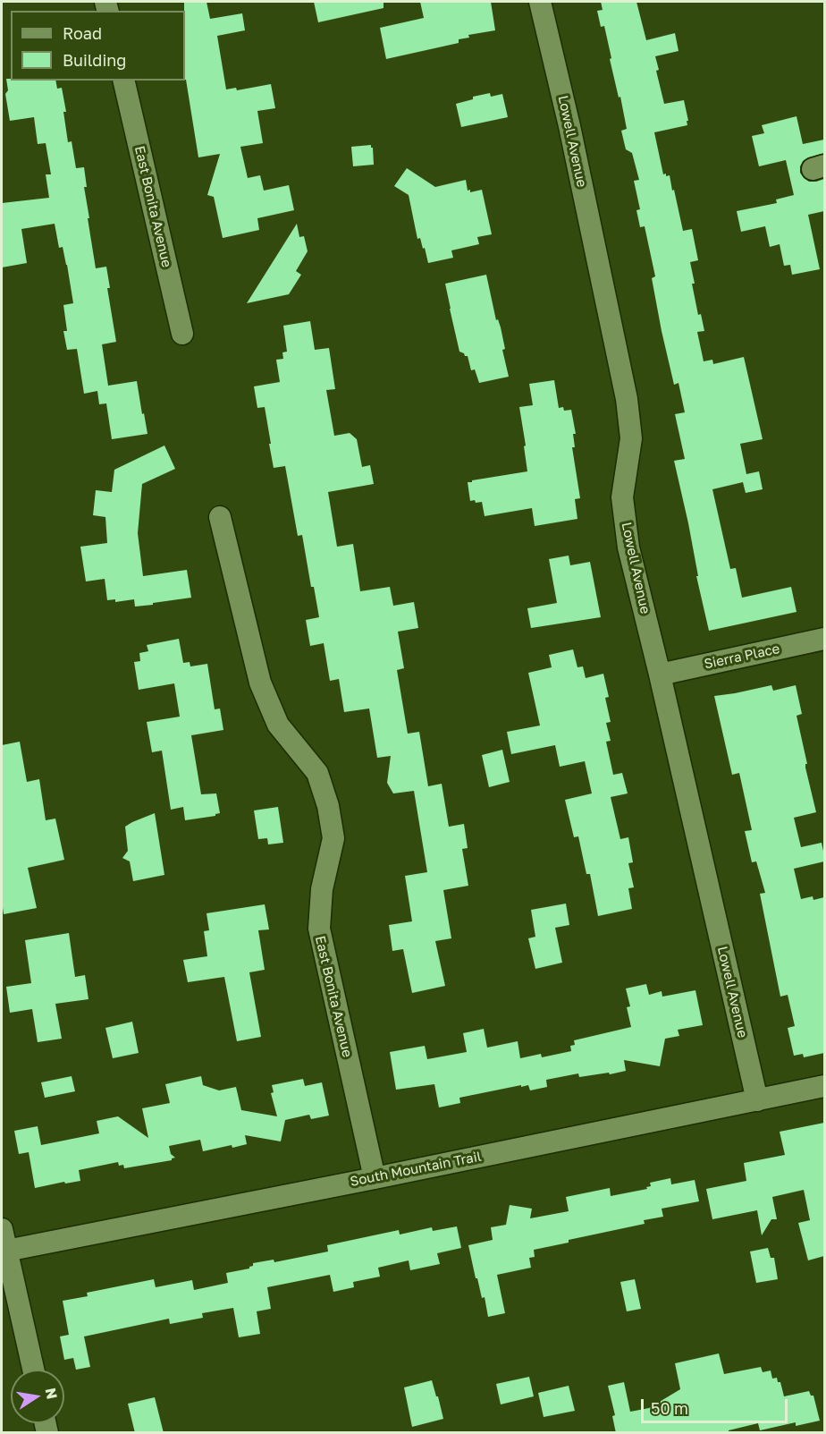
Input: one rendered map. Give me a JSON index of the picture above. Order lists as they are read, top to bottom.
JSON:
{
  "streets": {
    "street": [
      "Lowell Avenue",
      "East Bonita Avenue",
      "Sierra Place",
      "South Mountain Trail"
    ]
  },
  "crossings": [
    ["Lowell Avenue", "Sierra Place"],
    ["Lowell Avenue", "South Mountain Trail"],
    ["East Bonita Avenue", "South Mountain Trail"]
  ],
  "legend": ["Road", "Building"],
  "scale_bar": "50 m",
  "north": "right"
}
